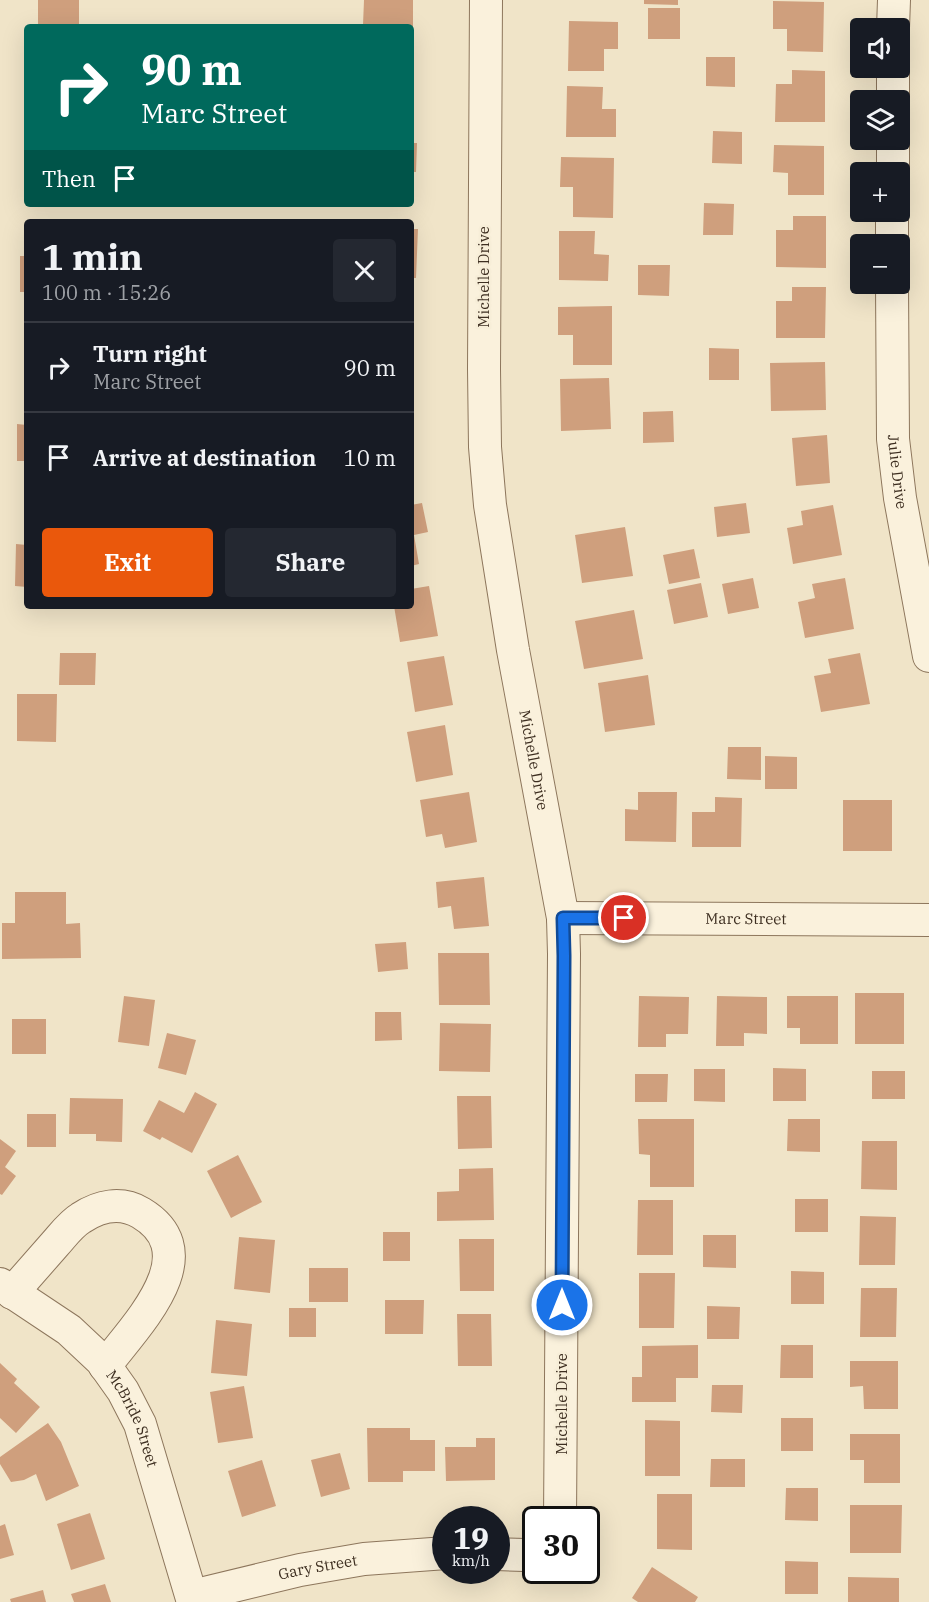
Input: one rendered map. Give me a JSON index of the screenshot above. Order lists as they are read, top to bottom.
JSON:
{
  "streets": {
    "street": [
      "Michelle Drive",
      "Julie Drive",
      "Marc Street",
      "McBride Street",
      "Gary Street"
    ]
  },
  "crossings": [
    ["Michelle Drive", "Marc Street"],
    ["McBride Street", "Gary Street"]
  ],
  "page": {
    "map_buttons": ["+", "−"],
    "turn": ["90 m", "Marc Street"],
    "then": "Then",
    "heading": ["1 min", "100 m · 15:26"],
    "list": [
      {
        "name": "Turn right",
        "note": "Marc Street",
        "value": "90 m"
      },
      {
        "name": "Arrive at destination",
        "value": "10 m"
      }
    ],
    "buttons": ["Exit", "Share"],
    "speed": "19 km/h",
    "limit": "30"
  }
}
